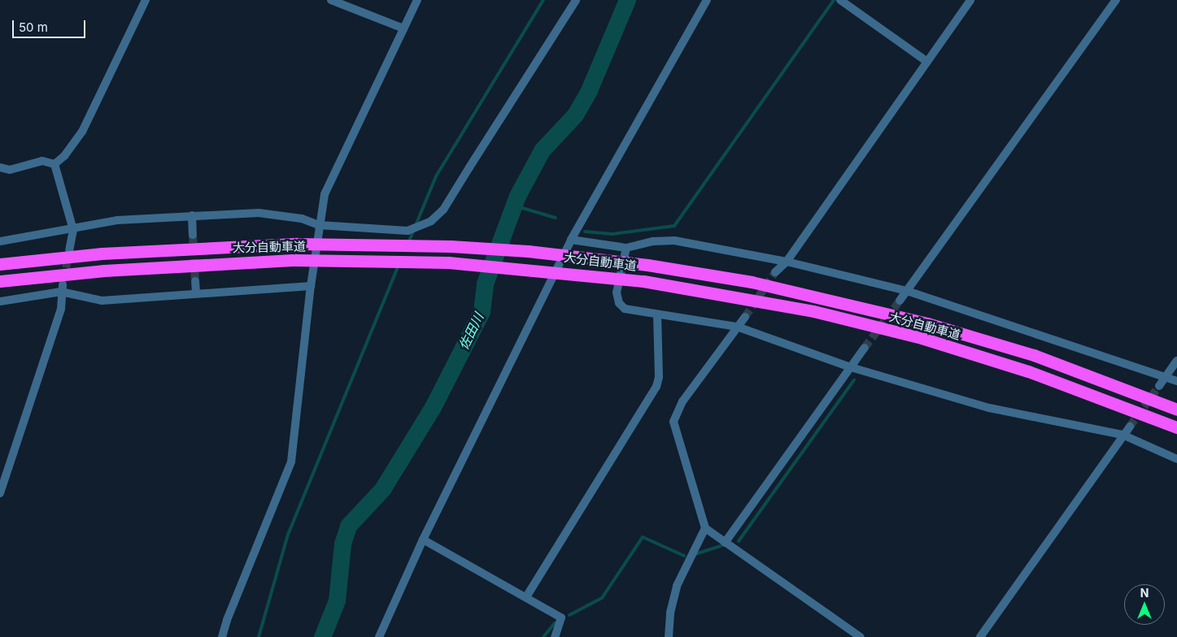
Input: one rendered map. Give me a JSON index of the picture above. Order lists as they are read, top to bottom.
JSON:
{
  "streets": {
    "highway": ["大分自動車道"]
  },
  "water": ["佐田川"],
  "scale_bar": "50 m",
  "north": "top"
}
